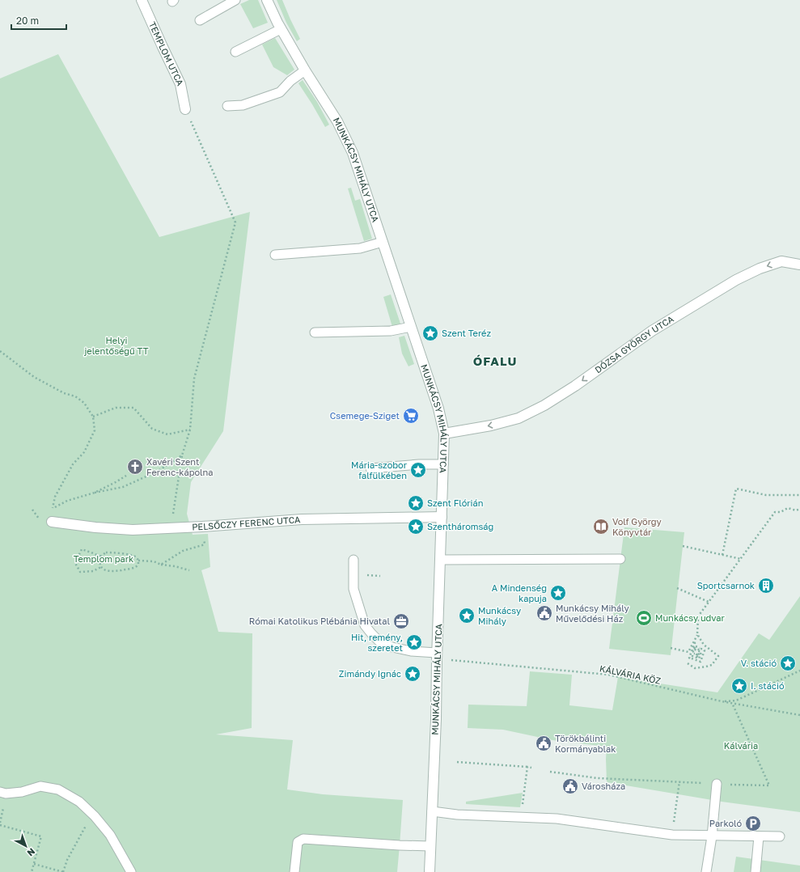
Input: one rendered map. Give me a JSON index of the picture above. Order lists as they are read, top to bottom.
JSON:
{
  "streets": {
    "street": [
      "TEMPLOM UTCA",
      "MUNKÁCSY MIHÁLY UTCA",
      "DÓZSA GYÖRGY UTCA",
      "PELSŐCZY FERENC UTCA"
    ],
    "path": ["KÁLVÁRIA KÖZ"]
  },
  "crossings": [
    ["MUNKÁCSY MIHÁLY UTCA", "DÓZSA GYÖRGY UTCA"],
    ["MUNKÁCSY MIHÁLY UTCA", "PELSŐCZY FERENC UTCA"],
    ["MUNKÁCSY MIHÁLY UTCA", "KÁLVÁRIA KÖZ"]
  ],
  "one_way": ["DÓZSA GYÖRGY UTCA"],
  "districts": ["ÓFALU"],
  "parks": ["Helyi jelentőségű TT", "Templom park", "Kálvária"],
  "places": {
    "place": [
      "Szent Teréz",
      "Mária-szobor falfülkében",
      "Szent Flórián",
      "Szentháromság",
      "A Mindenség kapuja",
      "Munkácsy Mihály",
      "Hit, remény, szeretet",
      "V. stáció",
      "Zimándy Ignác",
      "I. stáció"
    ],
    "supermarket": ["Csemege-Sziget"],
    "church": ["Xavéri Szent Ferenc-kápolna"],
    "library": ["Volf György Könyvtár"],
    "building": ["Sportcsarnok"],
    "public building": ["Munkácsy Mihály Művelődési Ház", "Törökbálinti Kormányablak", "Városháza"],
    "sports": ["Munkácsy udvar"],
    "office": ["Római Katolikus Plébánia Hivatal"],
    "parking": ["Parkoló"]
  },
  "scale_bar": "20 m",
  "north": "bottom right"
}
